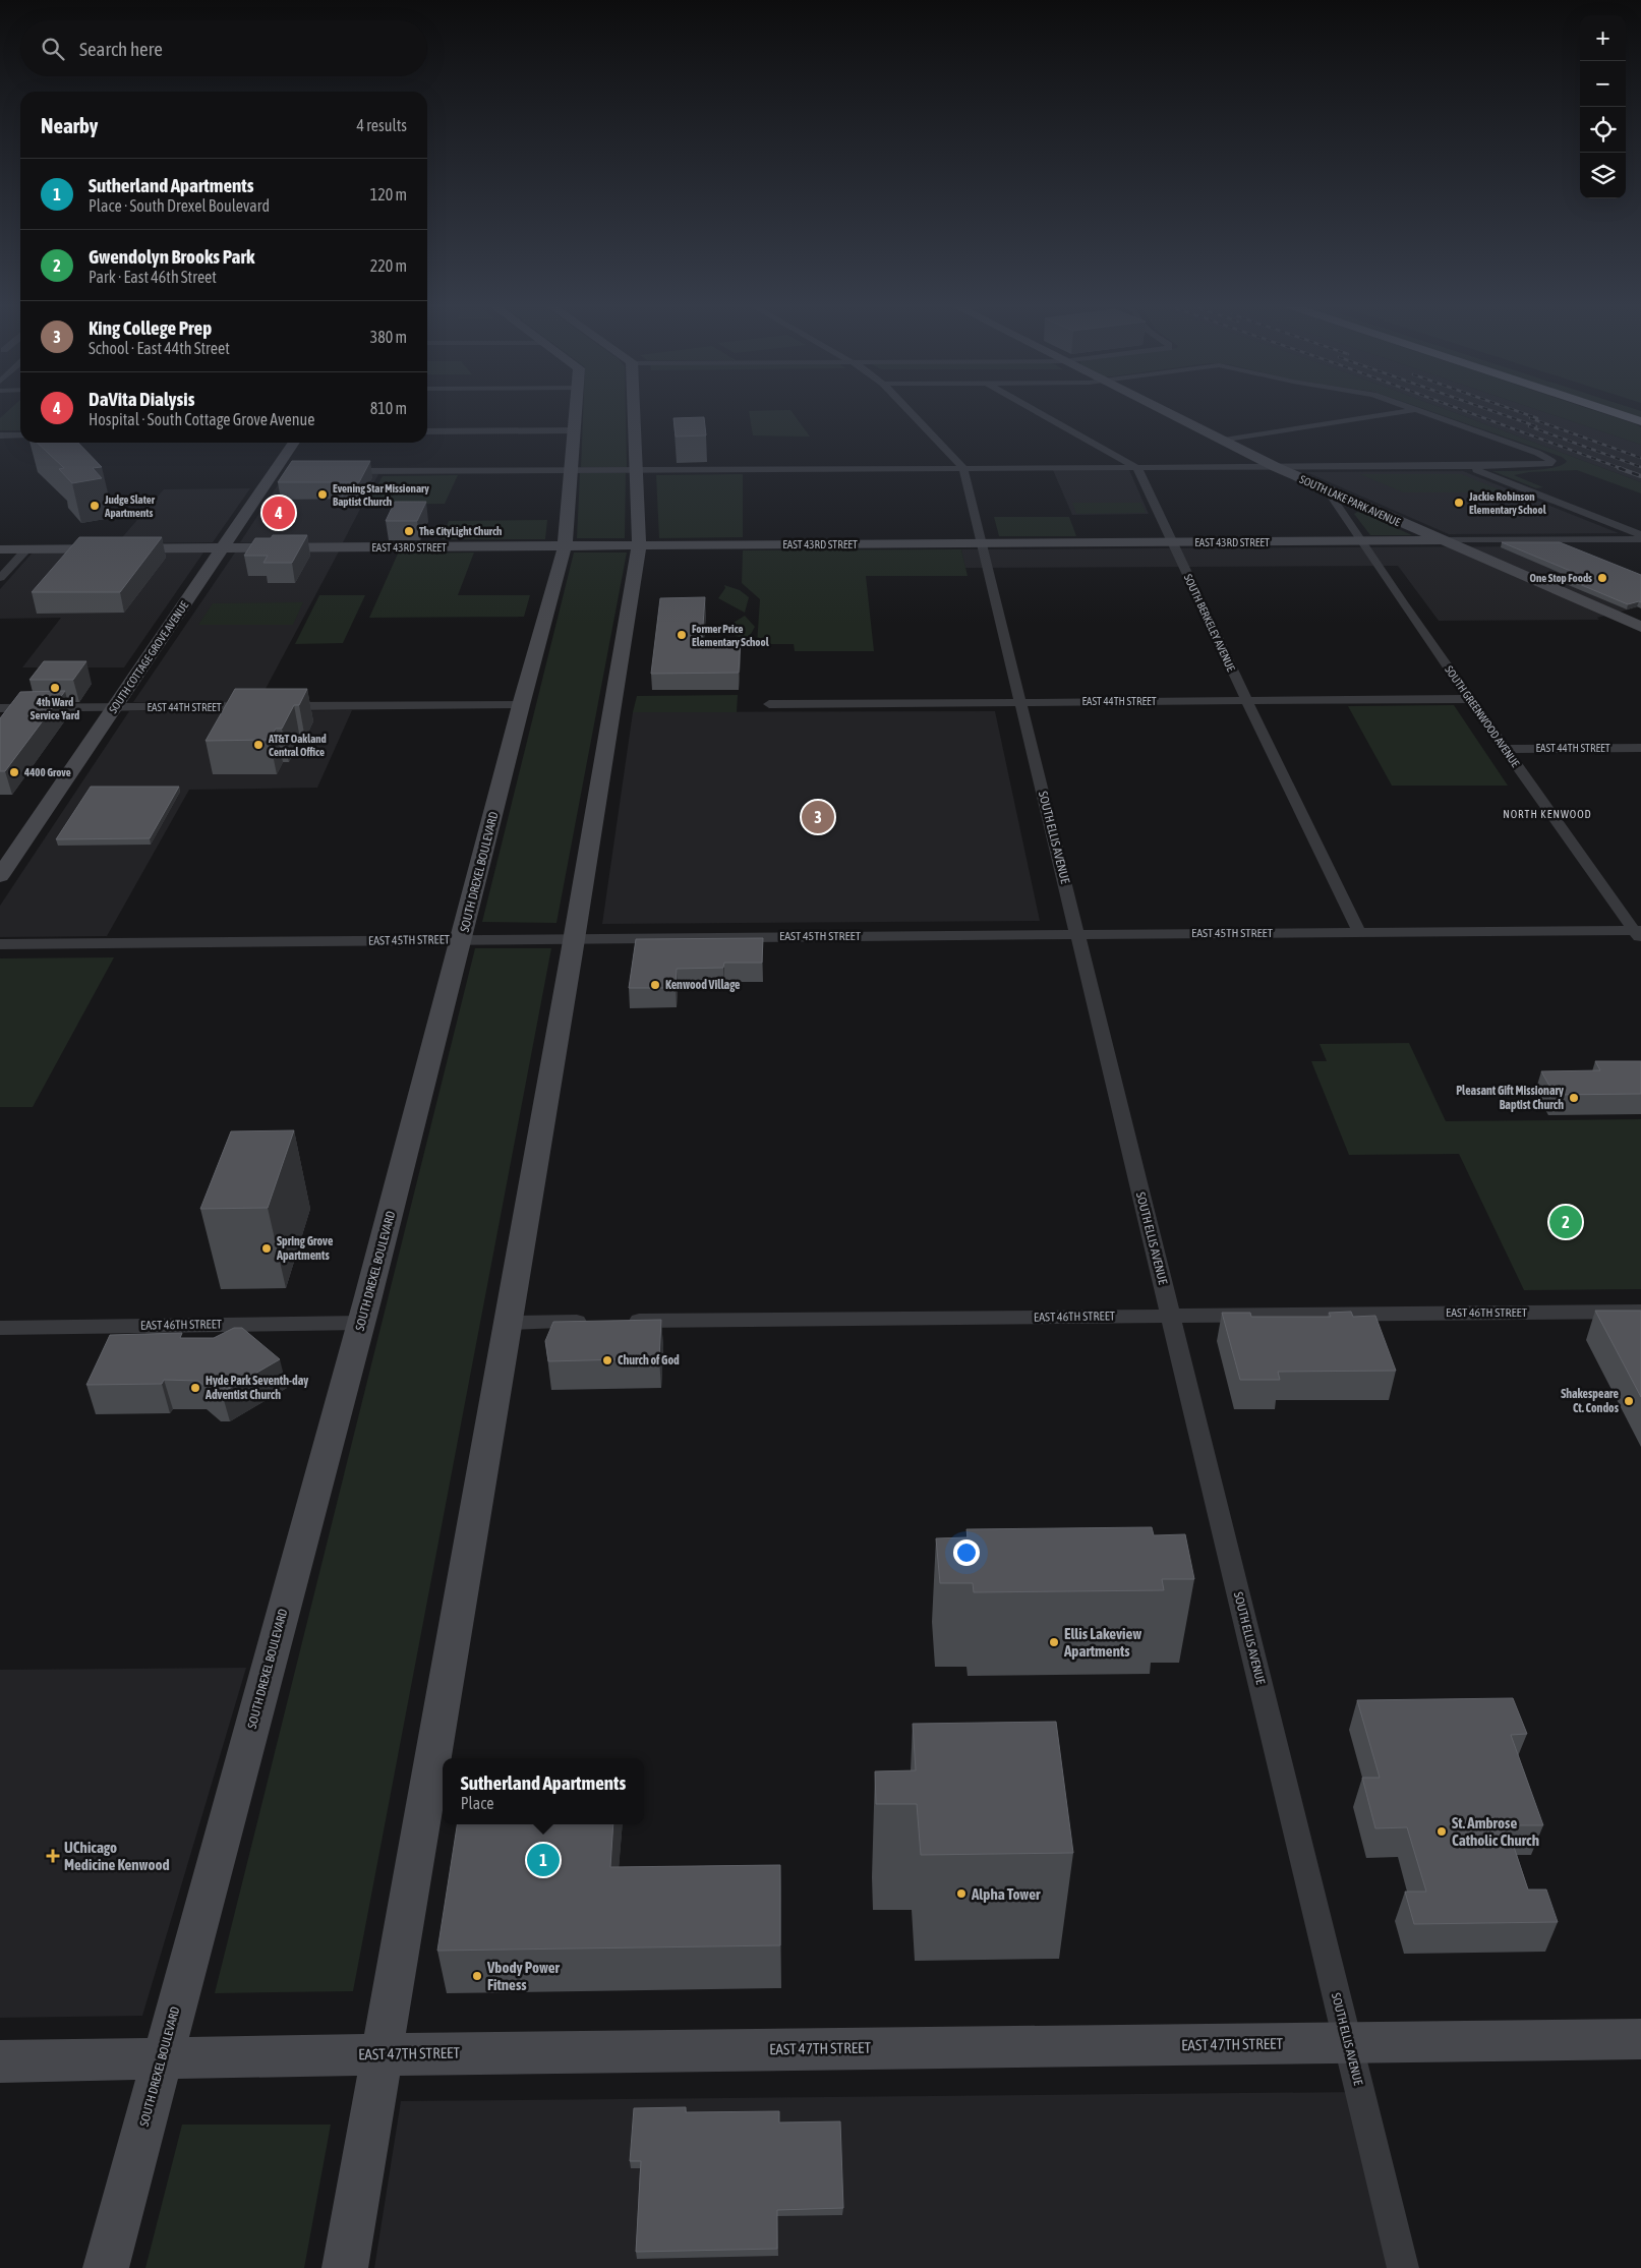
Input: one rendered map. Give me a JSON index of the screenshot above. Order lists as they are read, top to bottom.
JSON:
{
  "streets": {
    "street": [
      "SOUTH LAKE PARK AVENUE",
      "EAST 43RD STREET",
      "SOUTH BERKELEY AVENUE",
      "SOUTH COTTAGE GROVE AVENUE",
      "EAST 44TH STREET",
      "SOUTH GREENWOOD AVENUE",
      "SOUTH ELLIS AVENUE",
      "SOUTH DREXEL BOULEVARD",
      "EAST 45TH STREET",
      "EAST 46TH STREET",
      "EAST 47TH STREET"
    ]
  },
  "crossings": [
    ["SOUTH LAKE PARK AVENUE", "EAST 43RD STREET"],
    ["SOUTH LAKE PARK AVENUE", "SOUTH GREENWOOD AVENUE"],
    ["EAST 43RD STREET", "SOUTH BERKELEY AVENUE"],
    ["EAST 43RD STREET", "SOUTH COTTAGE GROVE AVENUE"],
    ["EAST 43RD STREET", "SOUTH GREENWOOD AVENUE"],
    ["EAST 43RD STREET", "SOUTH ELLIS AVENUE"],
    ["EAST 43RD STREET", "SOUTH DREXEL BOULEVARD"],
    ["SOUTH BERKELEY AVENUE", "EAST 44TH STREET"],
    ["SOUTH BERKELEY AVENUE", "EAST 45TH STREET"],
    ["SOUTH COTTAGE GROVE AVENUE", "EAST 44TH STREET"],
    ["EAST 44TH STREET", "SOUTH GREENWOOD AVENUE"],
    ["EAST 44TH STREET", "SOUTH ELLIS AVENUE"],
    ["EAST 44TH STREET", "SOUTH DREXEL BOULEVARD"],
    ["SOUTH GREENWOOD AVENUE", "EAST 45TH STREET"],
    ["SOUTH ELLIS AVENUE", "EAST 45TH STREET"],
    ["SOUTH ELLIS AVENUE", "EAST 46TH STREET"],
    ["SOUTH ELLIS AVENUE", "EAST 47TH STREET"],
    ["SOUTH DREXEL BOULEVARD", "EAST 45TH STREET"],
    ["SOUTH DREXEL BOULEVARD", "EAST 46TH STREET"],
    ["SOUTH DREXEL BOULEVARD", "EAST 47TH STREET"]
  ],
  "districts": ["NORTH KENWOOD"],
  "places": {
    "other": [
      "Evening Star Missionary Baptist Church",
      "Jackie Robinson Elementary School",
      "Judge Slater Apartments",
      "The CityLight Church",
      "One Stop Foods",
      "Former Price Elementary School",
      "4th Ward Service Yard",
      "AT&T Oakland Central Office",
      "4400 Grove",
      "Kenwood Village",
      "Pleasant Gift Missionary Baptist Church",
      "Spring Grove Apartments",
      "Church of God",
      "Hyde Park Seventh-day Adventist Church",
      "Shakespeare Ct. Condos",
      "Ellis Lakeview Apartments",
      "St. Ambrose Catholic Church",
      "Alpha Tower",
      "Vbody Power Fitness"
    ],
    "health": ["UChicago Medicine Kenwood"]
  },
  "page": {
    "map_buttons": ["+", "−"],
    "search": "Search here",
    "heading": ["Nearby", "4 results"],
    "list": [
      {
        "mark": "1",
        "name": "Sutherland Apartments",
        "note": "Place · South Drexel Boulevard",
        "value": "120 m"
      },
      {
        "mark": "2",
        "name": "Gwendolyn Brooks Park",
        "note": "Park · East 46th Street",
        "value": "220 m"
      },
      {
        "mark": "3",
        "name": "King College Prep",
        "note": "School · East 44th Street",
        "value": "380 m"
      },
      {
        "mark": "4",
        "name": "DaVita Dialysis",
        "note": "Hospital · South Cottage Grove Avenue",
        "value": "810 m"
      }
    ],
    "pins": [
      "4",
      "3",
      "2",
      "1"
    ],
    "popup": ["Sutherland Apartments", "Place"]
  }
}
